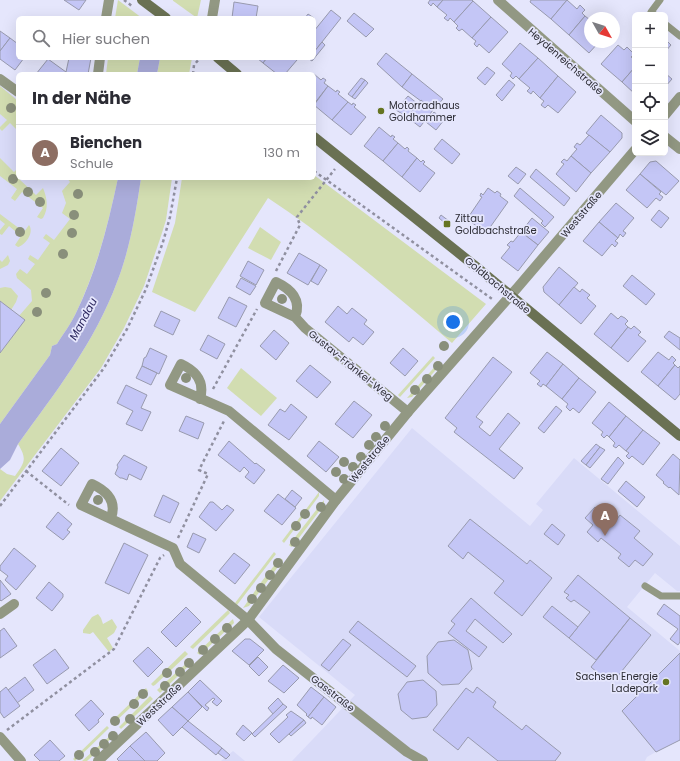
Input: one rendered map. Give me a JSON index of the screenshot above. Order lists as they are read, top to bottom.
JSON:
{
  "streets": {
    "main road": ["Goldbachstraße"],
    "street": [
      "Heydenreichstraße",
      "Weststraße",
      "Gustav-Fränkel-Weg",
      "Gasstraße"
    ]
  },
  "crossings": [
    ["Weststraße", "Goldbachstraße"],
    ["Weststraße", "Gustav-Fränkel-Weg"],
    ["Weststraße", "Gasstraße"]
  ],
  "water": ["Mandau"],
  "places": {
    "other": ["Motorradhaus Goldhammer", "Sachsen Energie Ladepark"],
    "transit": ["Zittau Goldbachstraße"]
  },
  "north": "bottom right",
  "page": {
    "map_buttons": ["+", "−"],
    "search": "Hier suchen",
    "heading": "In der Nähe",
    "list": [
      {
        "mark": "A",
        "name": "Bienchen",
        "note": "Schule",
        "value": "130 m"
      }
    ],
    "pins": "A"
  }
}
